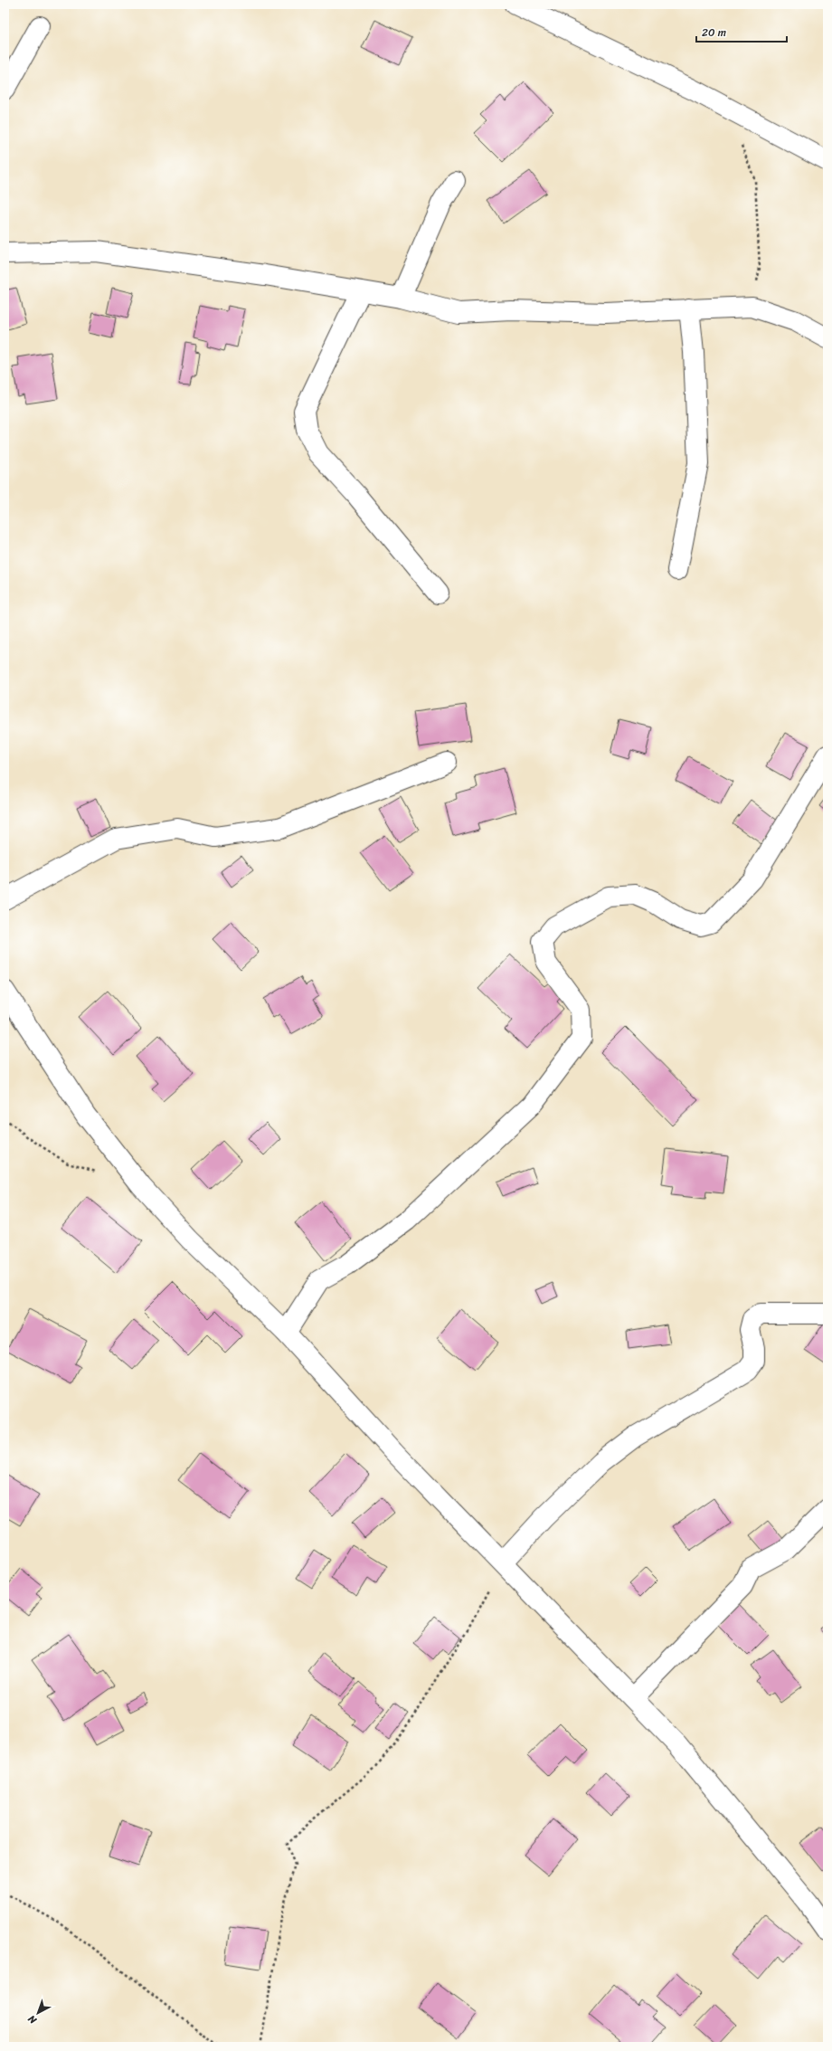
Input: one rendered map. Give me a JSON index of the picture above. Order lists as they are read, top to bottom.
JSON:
{
  "scale_bar": "20 m",
  "north": "bottom left"
}
